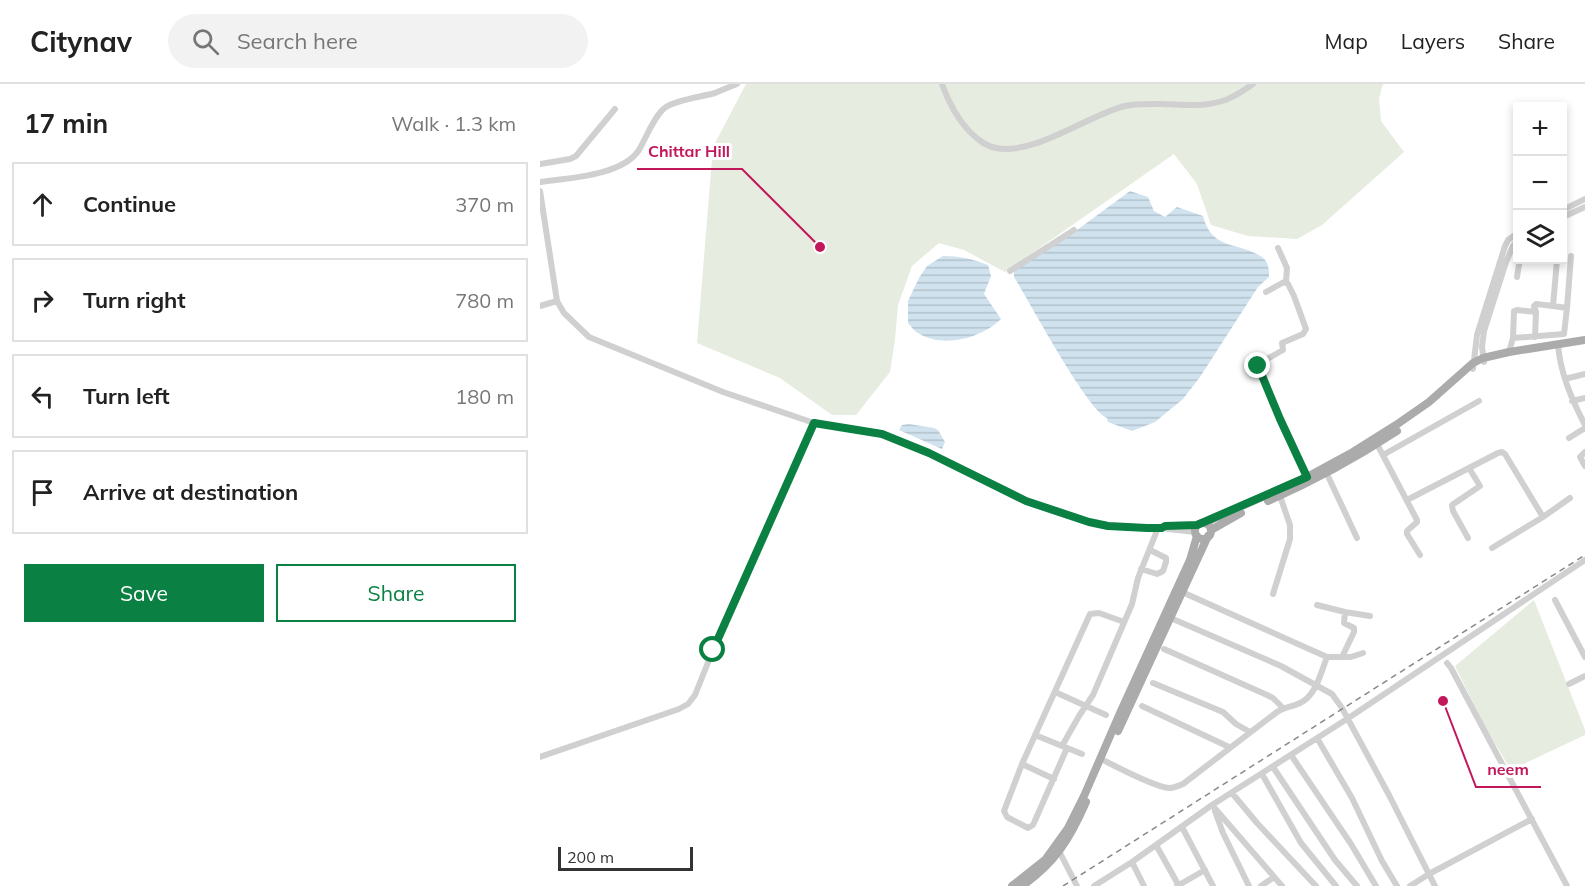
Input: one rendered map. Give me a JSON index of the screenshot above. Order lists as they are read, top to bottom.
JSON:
{
  "places": ["Chittar Hill", "neem"],
  "scale_bar": "200 m",
  "page": {
    "header": "Citynav",
    "search": "Search here",
    "nav": ["Map", "Layers", "Share"],
    "heading": ["17 min", "Walk · 1.3 km"],
    "map_buttons": ["+", "−"],
    "list": [
      ["Continue", "370 m"],
      ["Turn right", "780 m"],
      ["Turn left", "180 m"],
      "Arrive at destination"
    ],
    "buttons": ["Save", "Share"],
    "scale": "200 m"
  }
}
